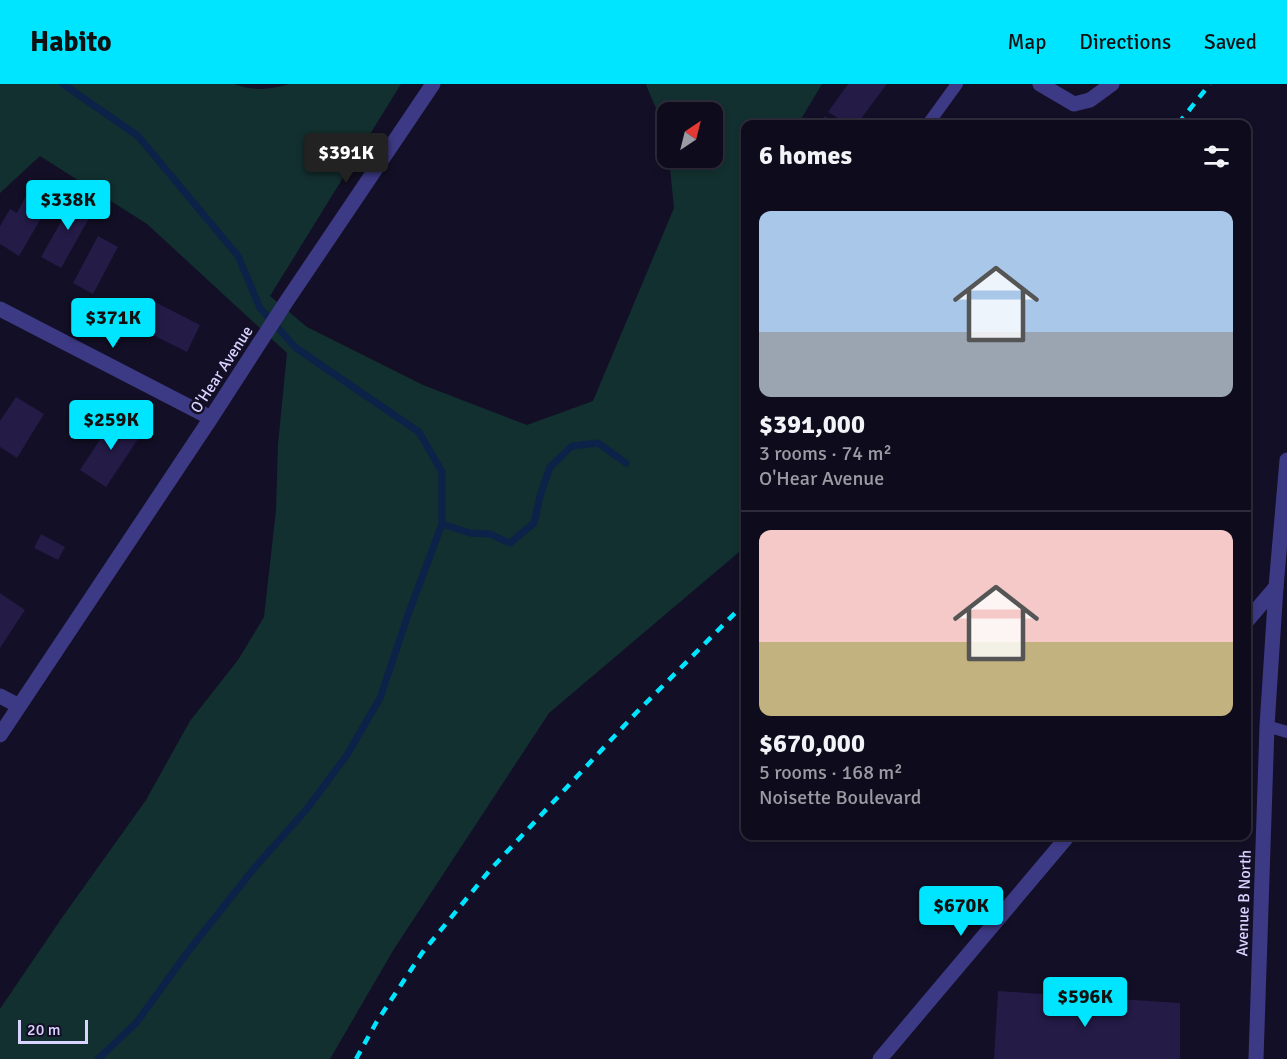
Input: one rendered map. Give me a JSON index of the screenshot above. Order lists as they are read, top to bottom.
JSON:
{
  "streets": {
    "street": ["O'Hear Avenue", "Avenue B North"]
  },
  "scale_bar": "20 m",
  "north": "top right",
  "page": {
    "header": "Habito",
    "nav": ["Map", "Directions", "Saved"],
    "heading": "6 homes",
    "price": [
      "$391K",
      "$338K",
      "$371K",
      "$259K",
      "$670K",
      "$596K"
    ],
    "list": [
      {
        "name": "$391,000",
        "note": "3 rooms · 74 m² · O'Hear Avenue"
      },
      {
        "name": "$670,000",
        "note": "5 rooms · 168 m² · Noisette Boulevard"
      }
    ],
    "scale": "20 m"
  }
}
